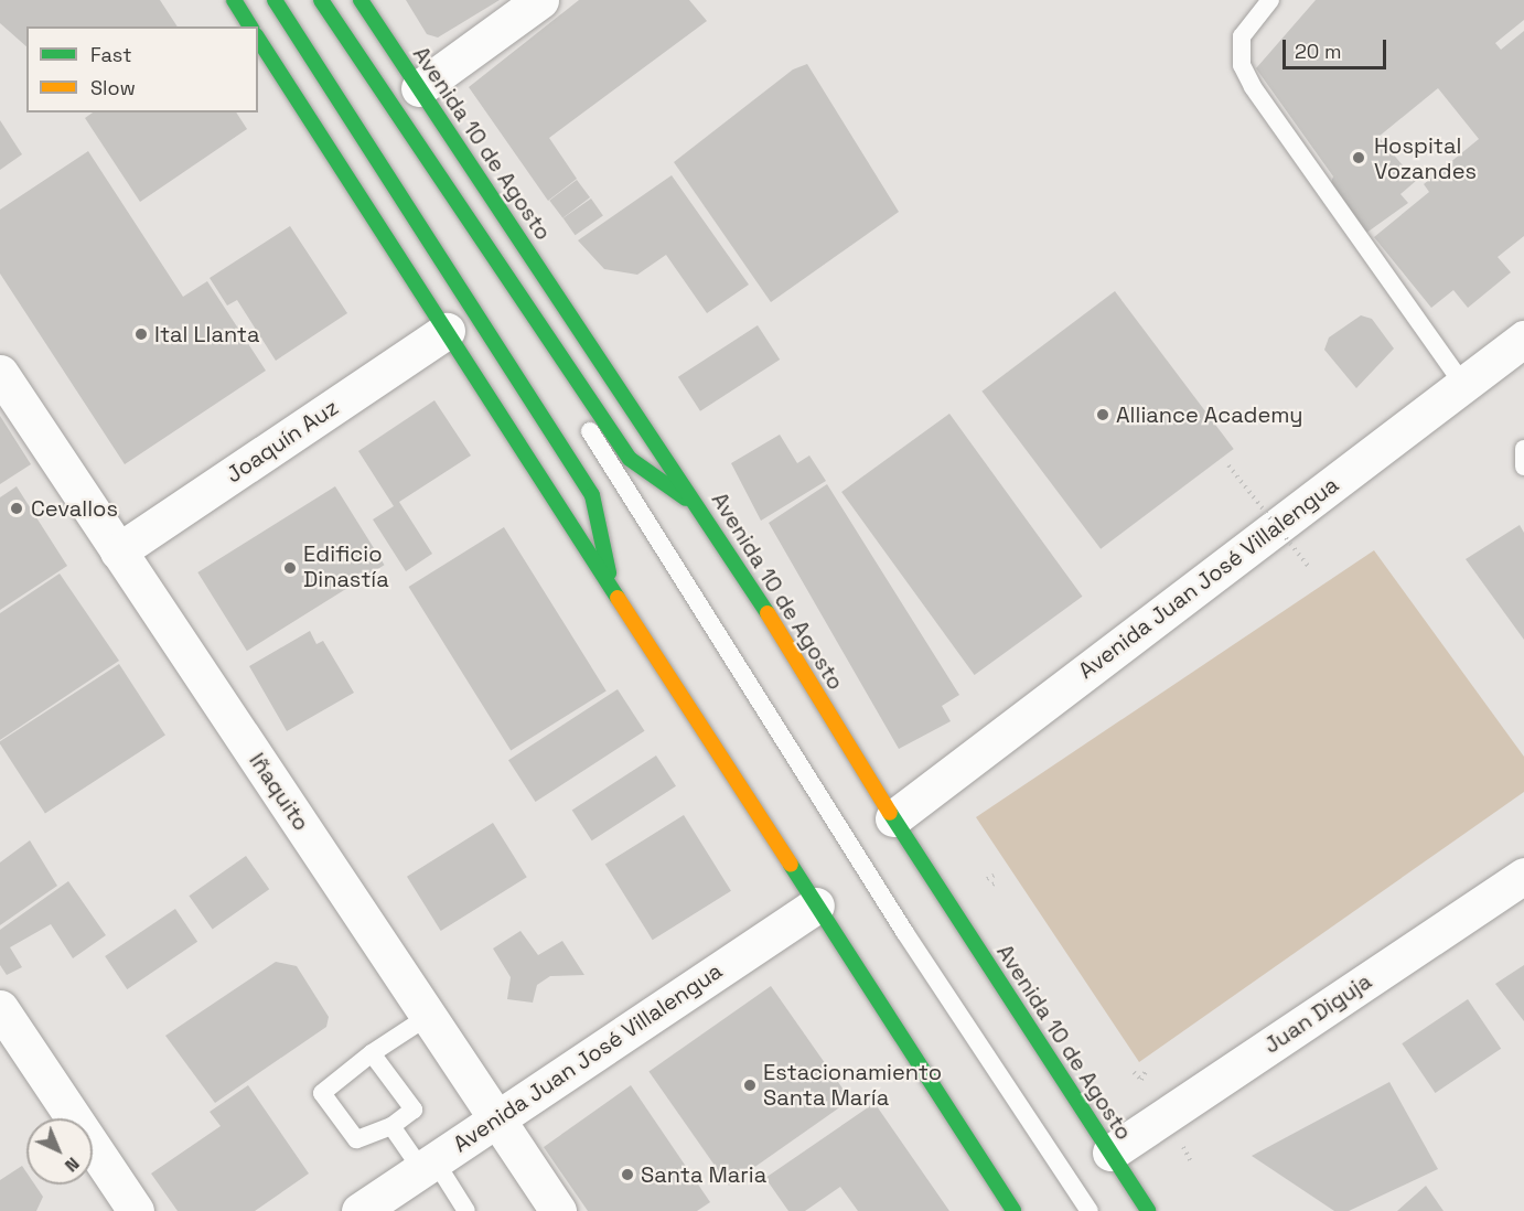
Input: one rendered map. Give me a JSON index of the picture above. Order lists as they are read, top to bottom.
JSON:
{
  "streets": {
    "main road": ["Avenida 10 de Agosto"],
    "street": [
      "Joaquín Auz",
      "Avenida Juan José Villalengua",
      "Iñaquito",
      "Juan Diguja"
    ]
  },
  "crossings": [
    ["Avenida 10 de Agosto", "Avenida Juan José Villalengua"],
    ["Avenida 10 de Agosto", "Juan Diguja"],
    ["Joaquín Auz", "Iñaquito"],
    ["Avenida Juan José Villalengua", "Iñaquito"]
  ],
  "places": [
    "Hospital Vozandes",
    "Ital Llanta",
    "Alliance Academy",
    "Cevallos",
    "Edificio Dinastía",
    "Estacionamiento Santa María",
    "Santa Maria"
  ],
  "legend": ["Fast", "Slow"],
  "scale_bar": "20 m",
  "north": "bottom right"
}
